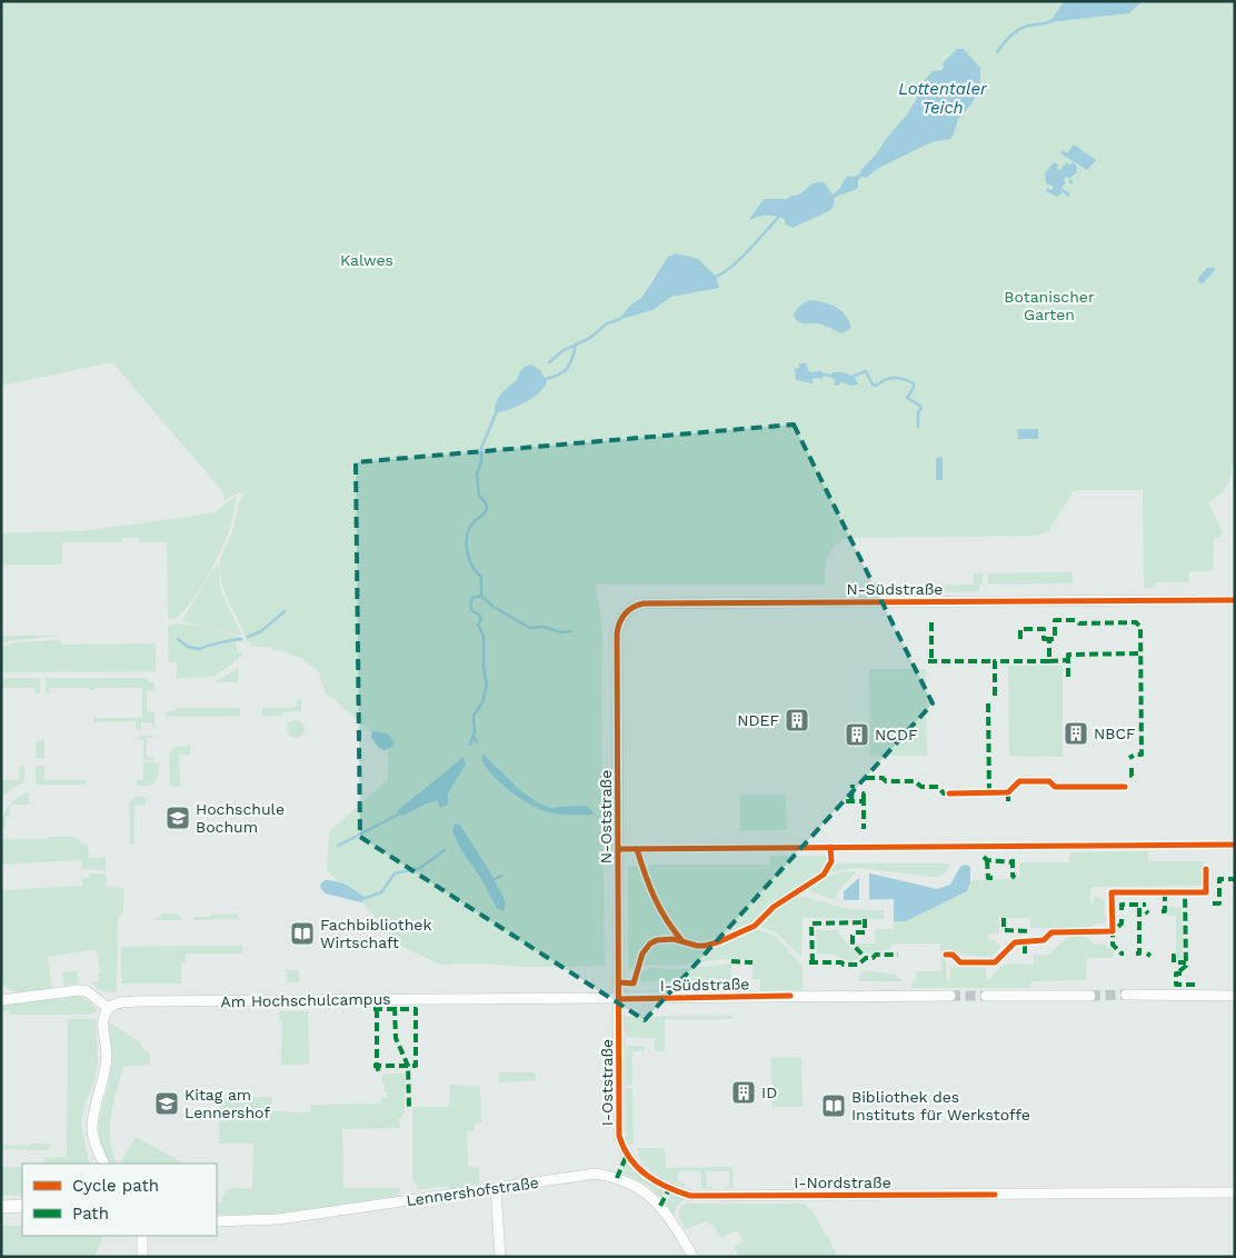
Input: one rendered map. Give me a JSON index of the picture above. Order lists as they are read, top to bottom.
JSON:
{
  "streets": {
    "street": [
      "N-Südstraße",
      "N-Oststraße",
      "I-Südstraße",
      "Am Hochschulcampus",
      "I-Oststraße",
      "I-Nordstraße",
      "Lennershofstraße"
    ]
  },
  "crossings": [
    ["N-Südstraße", "N-Oststraße"],
    ["N-Oststraße", "I-Südstraße"],
    ["N-Oststraße", "Am Hochschulcampus"],
    ["N-Oststraße", "I-Oststraße"],
    ["I-Südstraße", "Am Hochschulcampus"],
    ["I-Südstraße", "I-Oststraße"],
    ["Am Hochschulcampus", "I-Oststraße"],
    ["I-Oststraße", "I-Nordstraße"]
  ],
  "water": ["Lottentaler Teich"],
  "parks": ["Kalwes", "Botanischer Garten"],
  "places": {
    "building": [
      "NDEF",
      "NBCF",
      "NCDF",
      "ID"
    ],
    "school or university": ["Hochschule Bochum", "Kitag am Lennershof"],
    "library": ["Fachbibliothek Wirtschaft", "Bibliothek des Instituts für Werkstoffe"]
  },
  "legend": ["Cycle path", "Path"]
}
